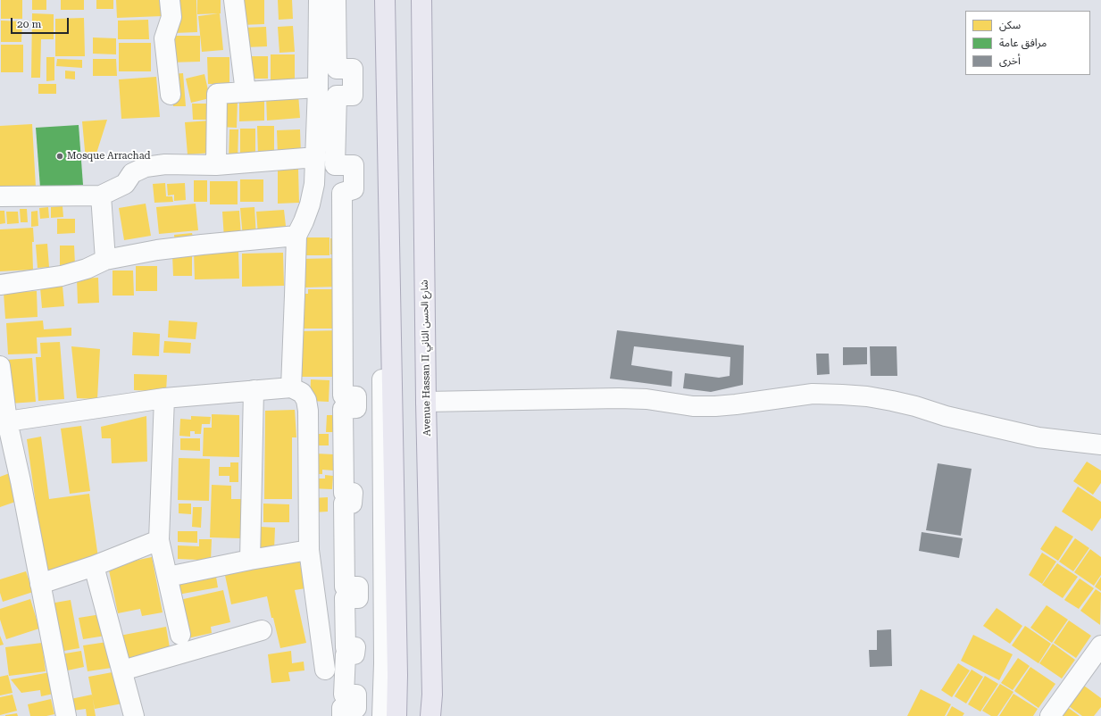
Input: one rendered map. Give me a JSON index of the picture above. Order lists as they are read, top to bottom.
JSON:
{
  "streets": {
    "main road": ["Avenue Hassan II شارع الحسن الثاني"]
  },
  "places": ["Mosque Arrachad"],
  "legend": ["سكن", "مرافق عامة", "أخرى"],
  "scale_bar": "20 m"
}
